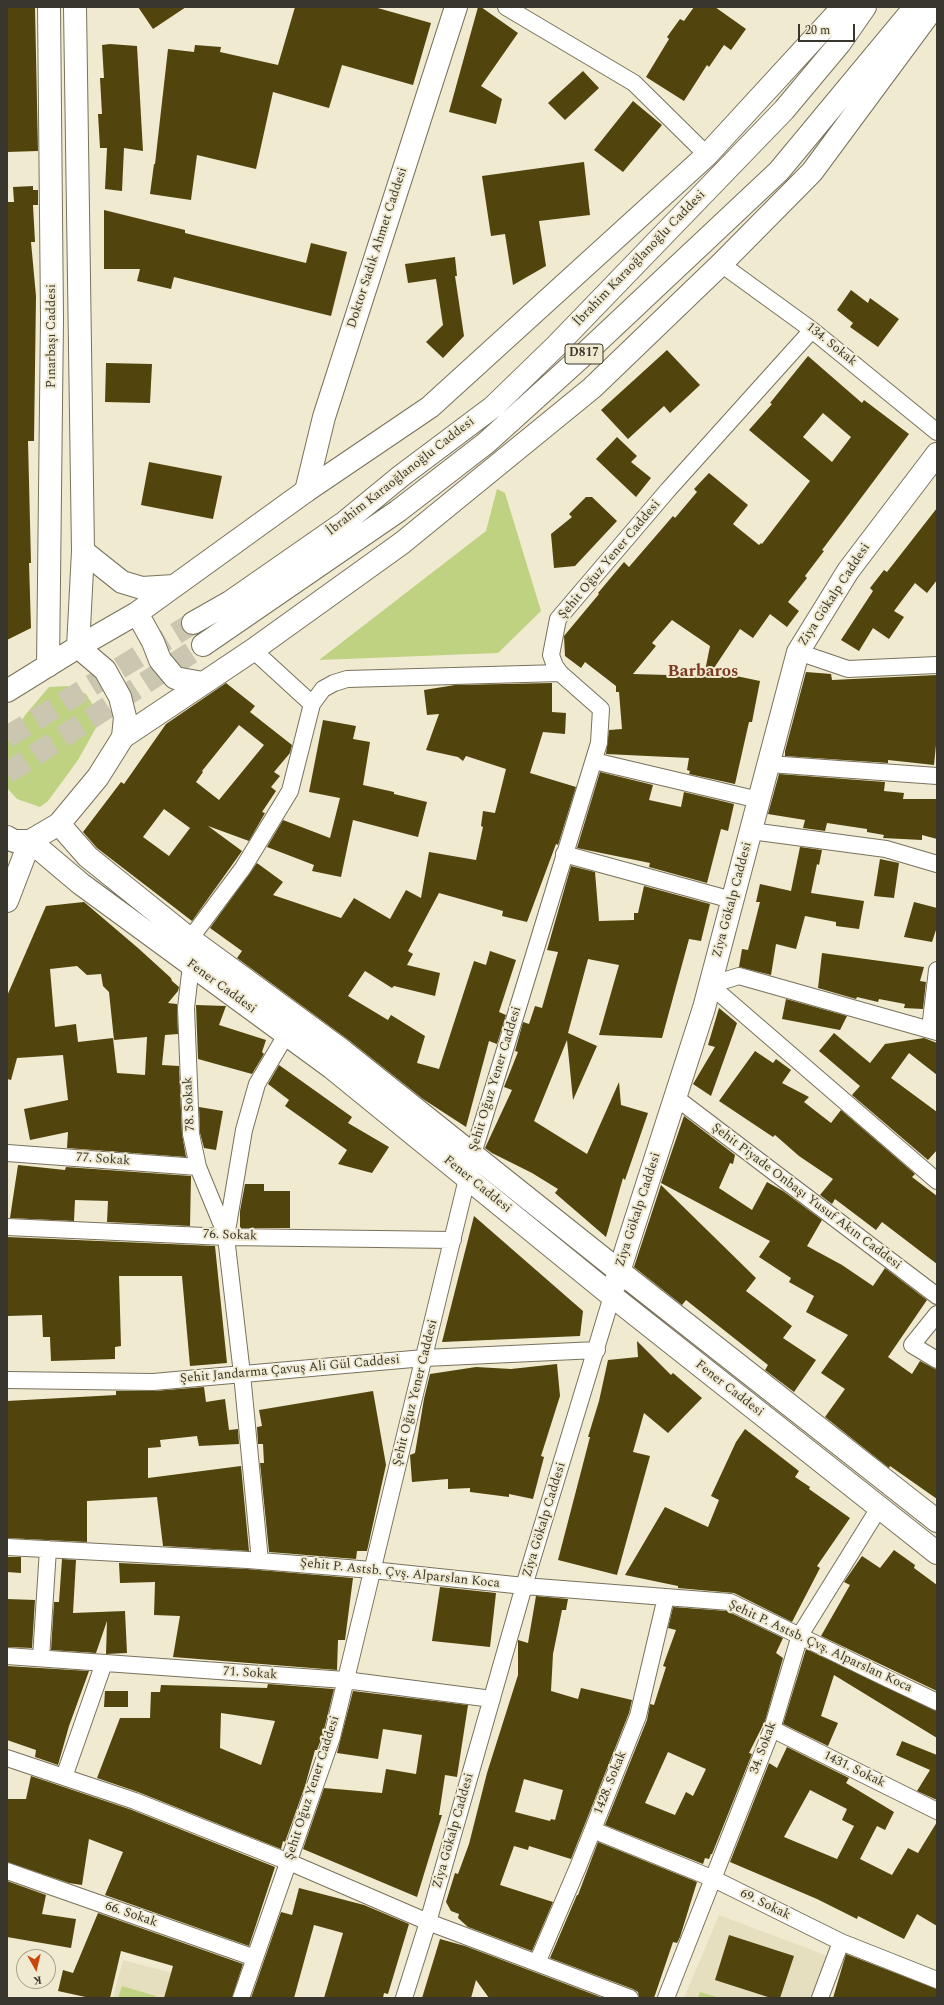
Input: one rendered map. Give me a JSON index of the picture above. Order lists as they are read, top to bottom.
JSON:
{
  "streets": {
    "main road": [
      "Doktor Sadık Ahmet Caddesi",
      "İbrahim Karaoğlanoğlu Caddesi",
      "Pınarbaşı Caddesi",
      "D817",
      "Ziya Gökalp Caddesi",
      "Fener Caddesi"
    ],
    "street": [
      "134. Sokak",
      "Şehit Oğuz Yener Caddesi",
      "78. Sokak",
      "77. Sokak",
      "Şehit Piyade Onbaşı Yusuf Akın Caddesi",
      "76. Sokak",
      "Şehit Jandarma Çavuş Ali Gül Caddesi",
      "Şehit P. Astsb. Çvş. Alparslan Koca",
      "71. Sokak",
      "34. Sokak",
      "1431. Sokak",
      "1428. Sokak",
      "69. Sokak",
      "66. Sokak"
    ]
  },
  "crossings": [
    ["134. Sokak", "Şehit Oğuz Yener Caddesi"],
    ["Şehit Oğuz Yener Caddesi", "Fener Caddesi"],
    ["Şehit Oğuz Yener Caddesi", "76. Sokak"],
    ["Şehit Oğuz Yener Caddesi", "Şehit Jandarma Çavuş Ali Gül Caddesi"],
    ["Şehit Oğuz Yener Caddesi", "Şehit P. Astsb. Çvş. Alparslan Koca"],
    ["Şehit Oğuz Yener Caddesi", "71. Sokak"],
    ["Şehit Oğuz Yener Caddesi", "66. Sokak"],
    ["Ziya Gökalp Caddesi", "Fener Caddesi"],
    ["Ziya Gökalp Caddesi", "Şehit Piyade Onbaşı Yusuf Akın Caddesi"],
    ["Ziya Gökalp Caddesi", "Şehit Jandarma Çavuş Ali Gül Caddesi"],
    ["Ziya Gökalp Caddesi", "Şehit P. Astsb. Çvş. Alparslan Koca"],
    ["Ziya Gökalp Caddesi", "71. Sokak"],
    ["Fener Caddesi", "78. Sokak"],
    ["Fener Caddesi", "34. Sokak"],
    ["78. Sokak", "77. Sokak"],
    ["78. Sokak", "76. Sokak"],
    ["Şehit P. Astsb. Çvş. Alparslan Koca", "34. Sokak"],
    ["Şehit P. Astsb. Çvş. Alparslan Koca", "1428. Sokak"],
    ["34. Sokak", "1431. Sokak"],
    ["34. Sokak", "69. Sokak"],
    ["1428. Sokak", "69. Sokak"]
  ],
  "districts": ["Barbaros"],
  "scale_bar": "20 m",
  "north": "bottom"
}
